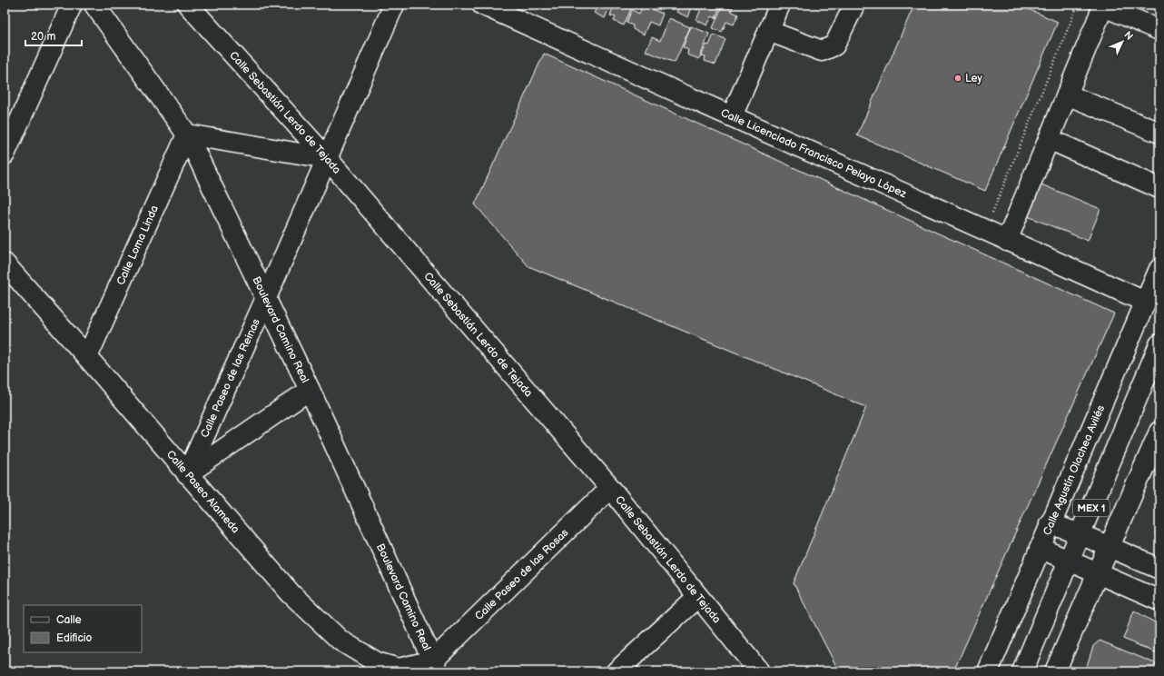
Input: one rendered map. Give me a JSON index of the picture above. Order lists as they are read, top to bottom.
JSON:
{
  "streets": {
    "main road": [
      "Calle Sebastián Lerdo de Tejada",
      "Calle Licenciado Francisco Pelayo López",
      "Calle Loma Linda",
      "Boulevard Camino Real",
      "Calle Paseo de las Reinas",
      "Calle Agustín Olachea Avilés",
      "Calle Paseo Alameda",
      "MEX 1",
      "Calle Paseo de las Rosas"
    ]
  },
  "crossings": [
    ["Calle Sebastián Lerdo de Tejada", "Calle Paseo de las Reinas"],
    ["Calle Sebastián Lerdo de Tejada", "Calle Paseo de las Rosas"],
    ["Calle Licenciado Francisco Pelayo López", "Calle Agustín Olachea Avilés"],
    ["Calle Loma Linda", "Boulevard Camino Real"],
    ["Calle Loma Linda", "Calle Paseo Alameda"],
    ["Boulevard Camino Real", "Calle Paseo de las Reinas"],
    ["Boulevard Camino Real", "Calle Paseo Alameda"],
    ["Boulevard Camino Real", "Calle Paseo de las Rosas"],
    ["Calle Paseo de las Reinas", "Calle Paseo Alameda"],
    ["Calle Paseo Alameda", "Calle Paseo de las Rosas"]
  ],
  "places": ["Ley"],
  "legend": ["Calle", "Edificio"],
  "scale_bar": "20 m",
  "north": "top right"
}
